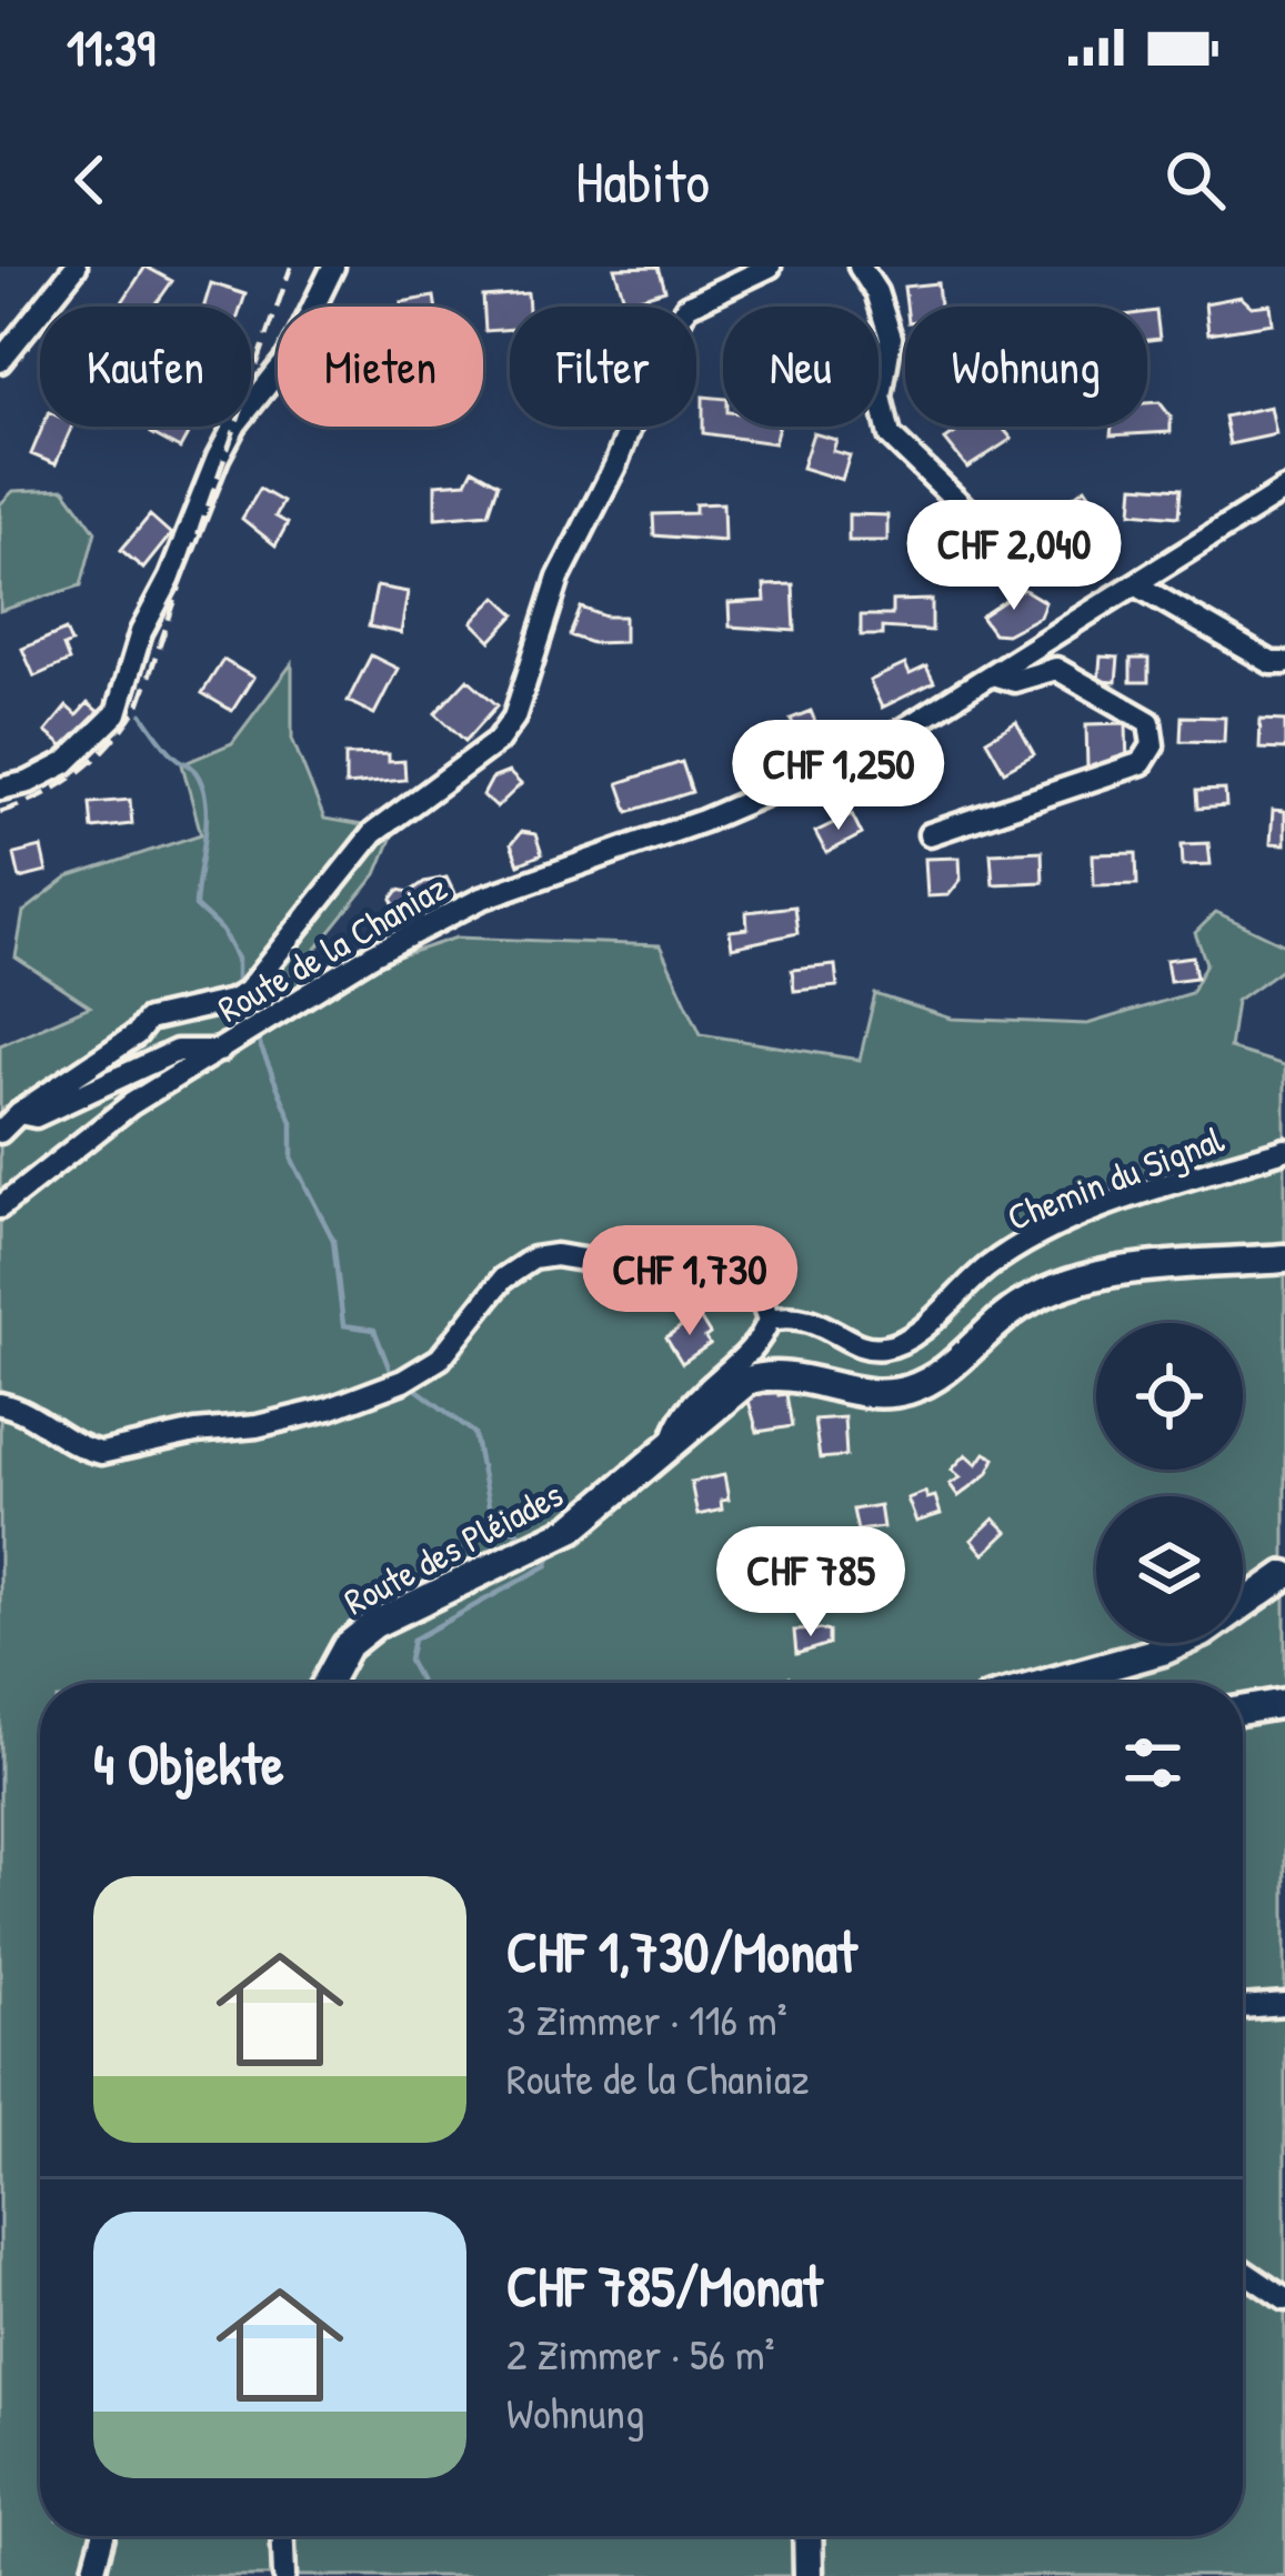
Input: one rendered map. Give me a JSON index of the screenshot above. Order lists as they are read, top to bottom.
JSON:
{
  "streets": {
    "street": ["Route de la Chaniaz", "Chemin du Signal", "Route des Pléiades"]
  },
  "page": {
    "status": "11:39",
    "header": "Habito",
    "chip": [
      "Kaufen",
      "Mieten",
      "Filter",
      "Neu",
      "Wohnung"
    ],
    "price": [
      "CHF 2,040",
      "CHF 1,250",
      "CHF 1,730",
      "CHF 785"
    ],
    "heading": "4 Objekte",
    "list": [
      {
        "name": "CHF 1,730/Monat",
        "note": "3 Zimmer · 116 m² · Route de la Chaniaz"
      },
      {
        "name": "CHF 785/Monat",
        "note": "2 Zimmer · 56 m² · Wohnung"
      }
    ]
  }
}
